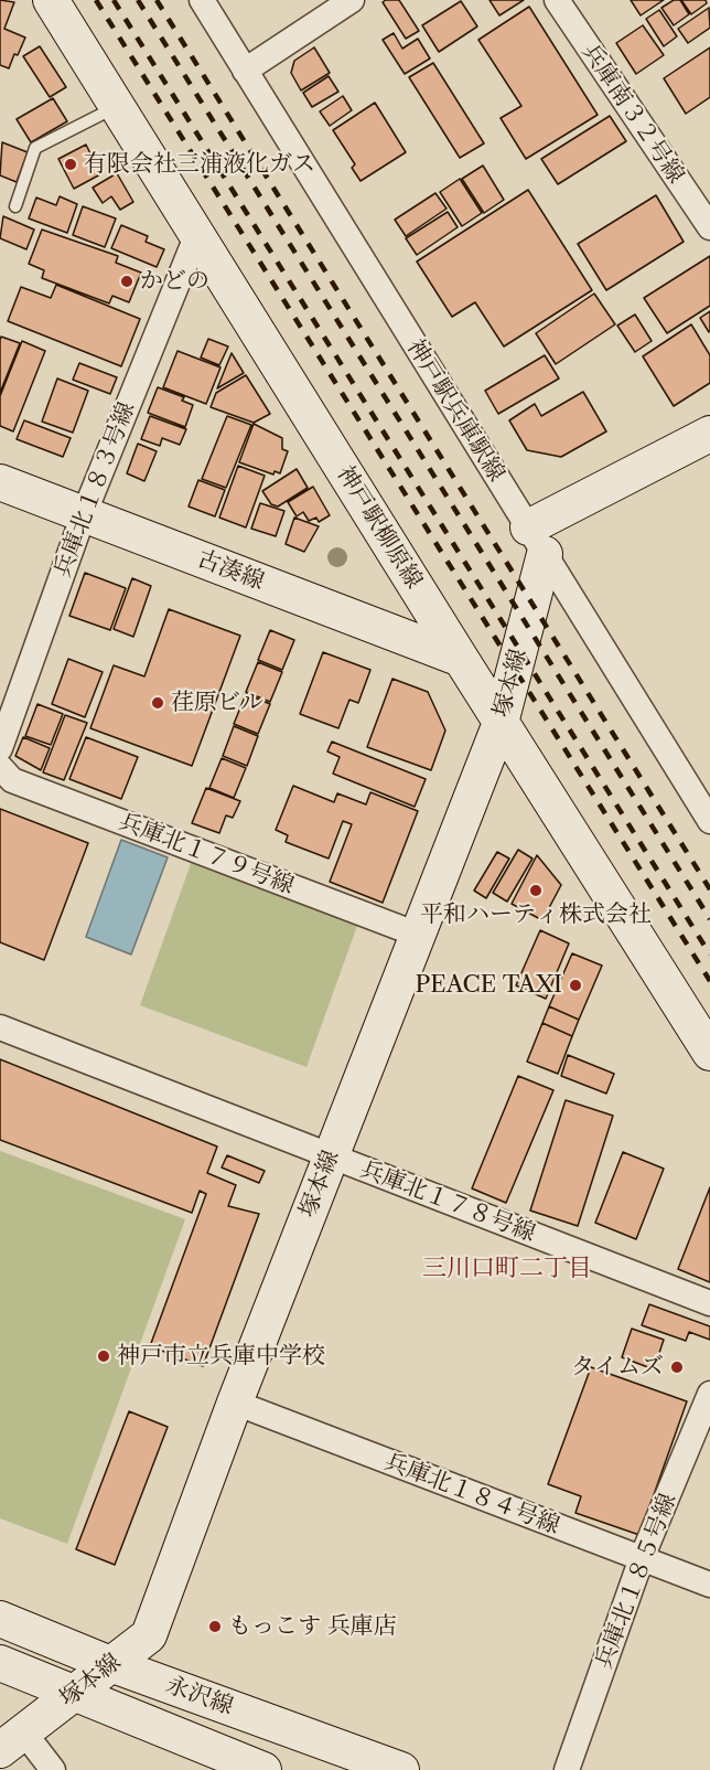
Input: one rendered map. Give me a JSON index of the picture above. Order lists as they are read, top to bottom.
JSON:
{
  "streets": {
    "street": [
      "兵庫南３２号線",
      "神戸駅兵庫駅線",
      "兵庫北１８３号線",
      "神戸駅柳原線",
      "古湊線",
      "塚本線",
      "兵庫北１７９号線",
      "兵庫北１７８号線",
      "兵庫北１８４号線",
      "兵庫北１８５号線",
      "永沢線"
    ]
  },
  "crossings": [
    ["神戸駅兵庫駅線", "塚本線"],
    ["兵庫北１８３号線", "神戸駅柳原線"],
    ["兵庫北１８３号線", "古湊線"],
    ["神戸駅柳原線", "古湊線"],
    ["神戸駅柳原線", "塚本線"],
    ["塚本線", "兵庫北１７９号線"],
    ["塚本線", "兵庫北１７８号線"],
    ["塚本線", "兵庫北１８４号線"],
    ["塚本線", "永沢線"],
    ["兵庫北１８４号線", "兵庫北１８５号線"]
  ],
  "districts": ["三川口町二丁目"],
  "places": [
    "有限会社三浦液化ガス",
    "かどの",
    "荏原ビル",
    "平和ハーティ株式会社",
    "PEACE TAXI",
    "神戸市立兵庫中学校",
    "タイムズ",
    "もっこす 兵庫店"
  ]
}
